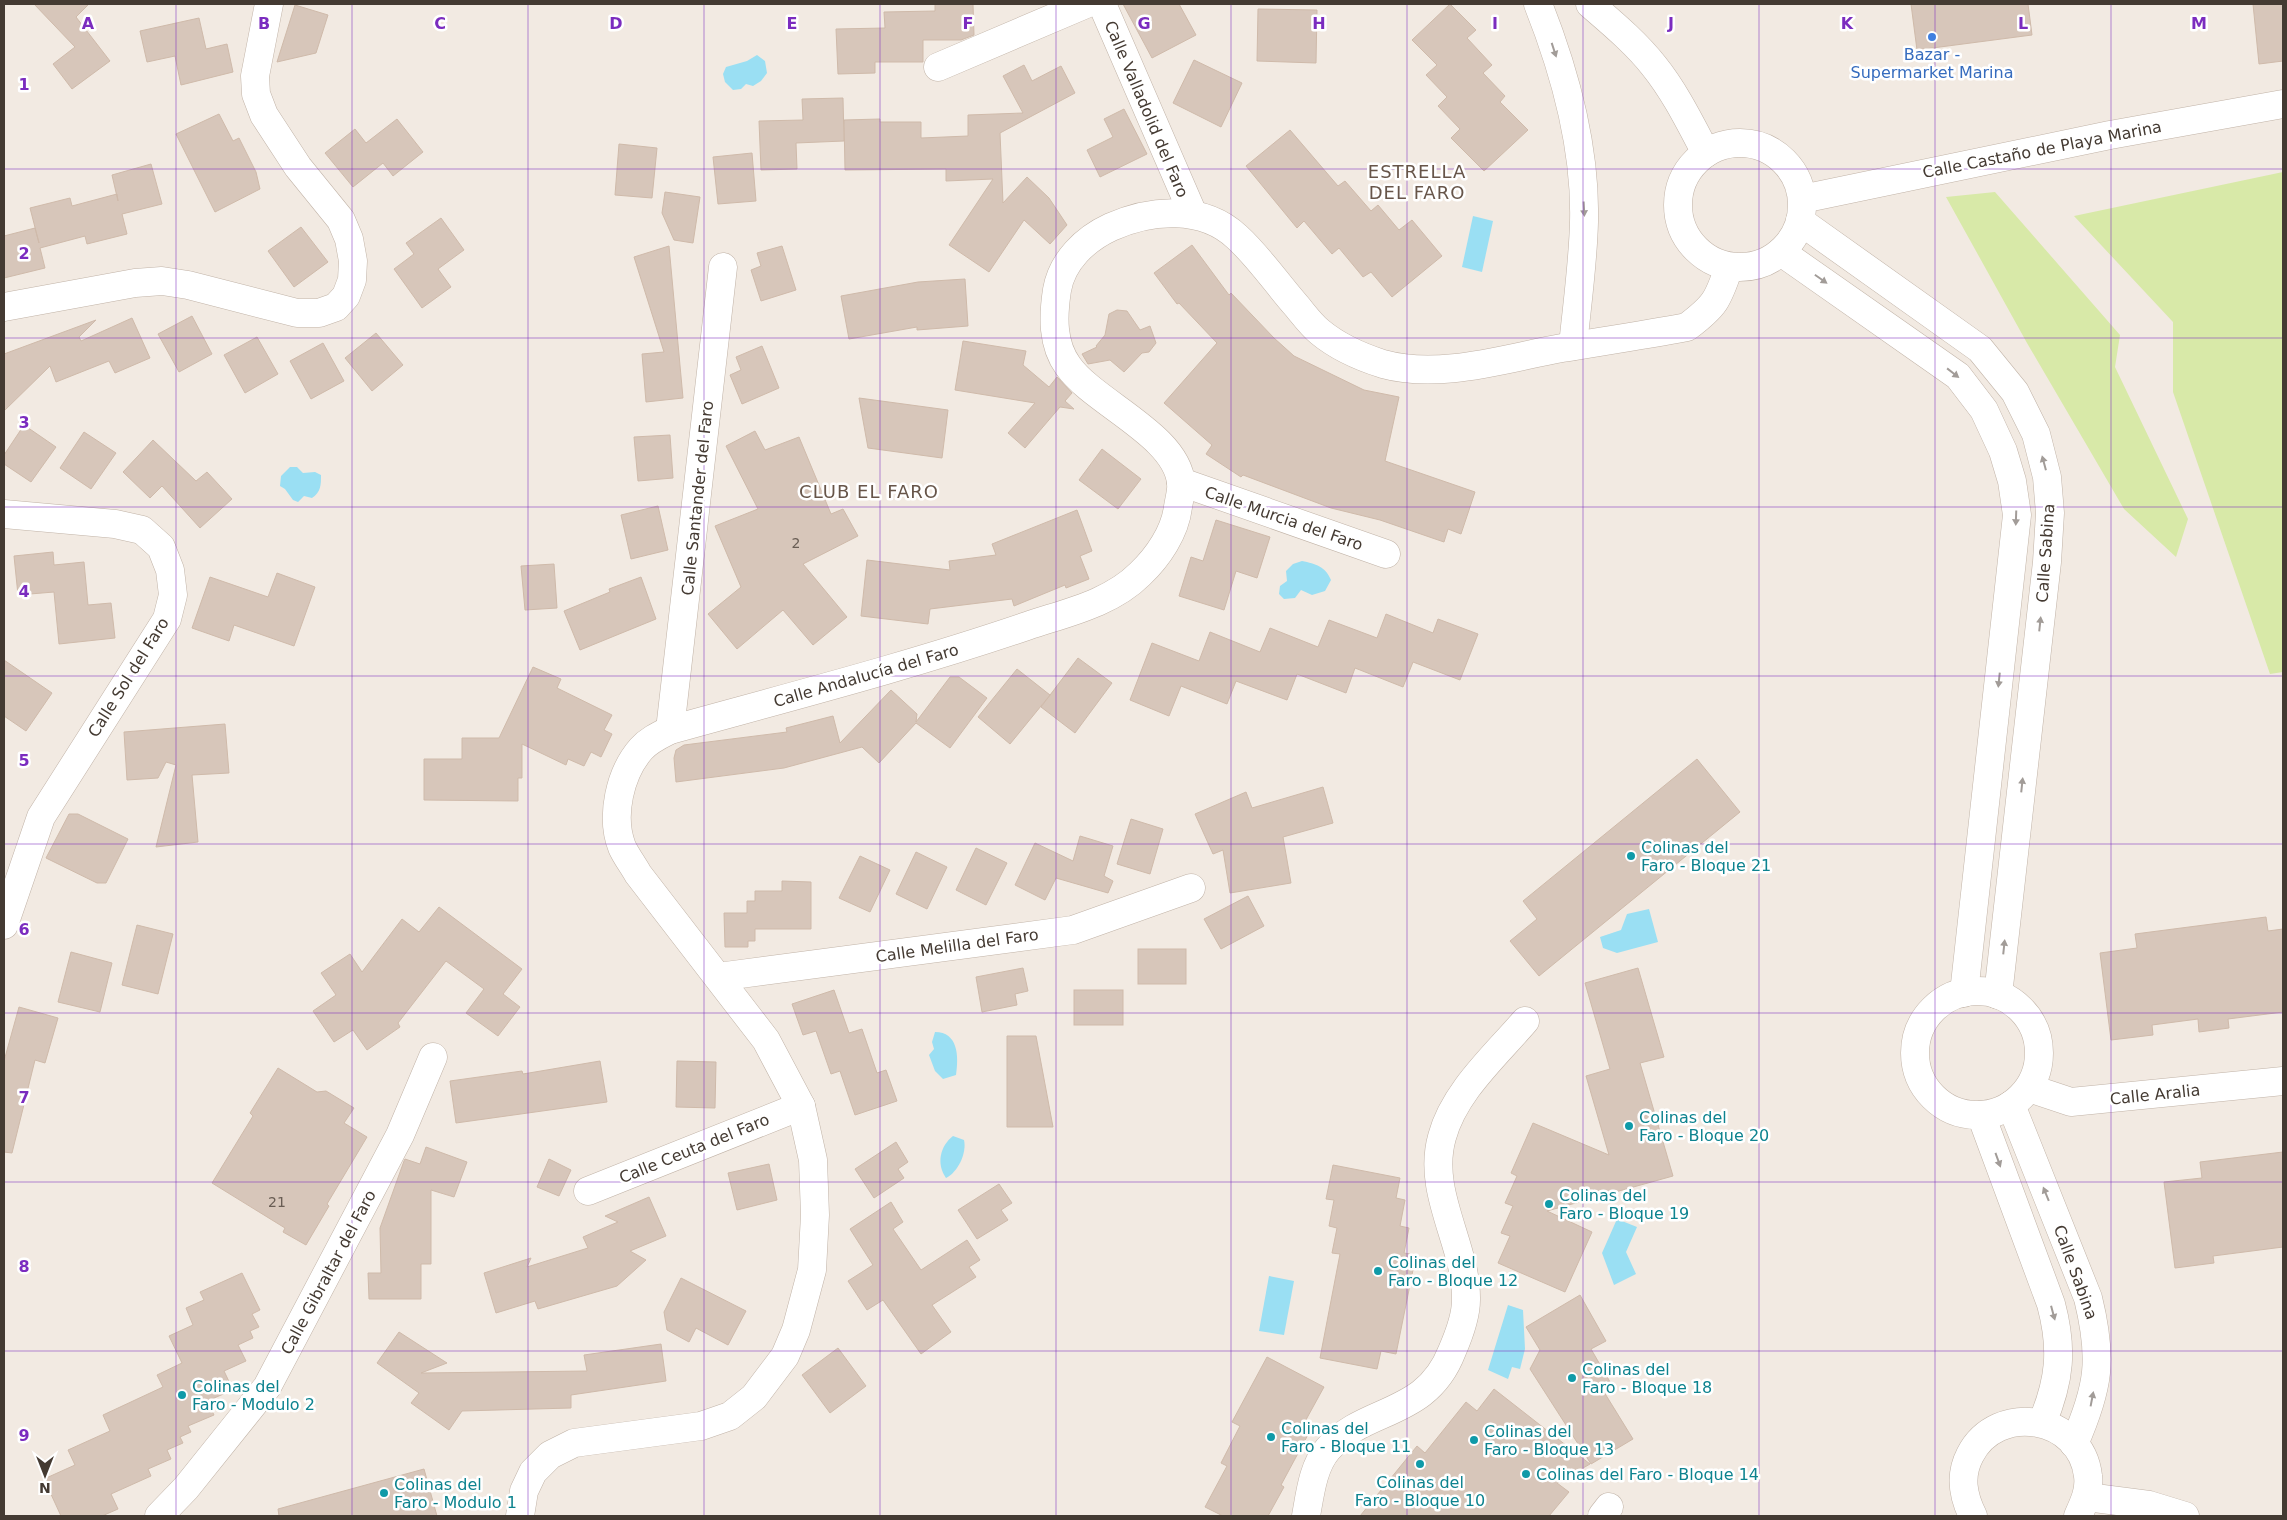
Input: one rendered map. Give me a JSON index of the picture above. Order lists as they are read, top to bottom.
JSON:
{
  "streets": {
    "street": [
      "Calle Valladolid del Faro",
      "Calle Castaño de Playa Marina",
      "Calle Santander del Faro",
      "Calle Murcia del Faro",
      "Calle Sabina",
      "Calle Andalucía del Faro",
      "Calle Sol del Faro",
      "Calle Melilla del Faro",
      "Calle Aralia",
      "Calle Ceuta del Faro",
      "Calle Gibraltar del Faro"
    ]
  },
  "crossings": [
    ["Calle Valladolid del Faro", "Calle Andalucía del Faro"],
    ["Calle Castaño de Playa Marina", "Calle Sabina"],
    ["Calle Castaño de Playa Marina", "Calle Andalucía del Faro"],
    ["Calle Santander del Faro", "Calle Andalucía del Faro"],
    ["Calle Murcia del Faro", "Calle Andalucía del Faro"],
    ["Calle Sabina", "Calle Andalucía del Faro"],
    ["Calle Sabina", "Calle Aralia"],
    ["Calle Andalucía del Faro", "Calle Melilla del Faro"],
    ["Calle Andalucía del Faro", "Calle Ceuta del Faro"]
  ],
  "districts": ["ESTRELLA DEL FARO", "CLUB EL FARO"],
  "places": [
    "Bazar - Supermarket Marina",
    "Colinas del Faro - Bloque 21",
    "Colinas del Faro - Bloque 20",
    "Colinas del Faro - Bloque 19",
    "Colinas del Faro - Bloque 12",
    "Colinas del Faro - Bloque 18",
    "Colinas del Faro - Modulo 2",
    "Colinas del Faro - Bloque 11",
    "Colinas del Faro - Bloque 13",
    "Colinas del Faro - Bloque 10",
    "Colinas del Faro - Bloque 14",
    "Colinas del Faro - Modulo 1"
  ],
  "house_numbers": ["2", "21"],
  "north": "bottom",
  "grid": {
    "columns": [
      "A",
      "B",
      "C",
      "D",
      "E",
      "F",
      "G",
      "H",
      "I",
      "J",
      "K",
      "L",
      "M"
    ],
    "rows": [
      "1",
      "2",
      "3",
      "4",
      "5",
      "6",
      "7",
      "8",
      "9"
    ]
  }
}
